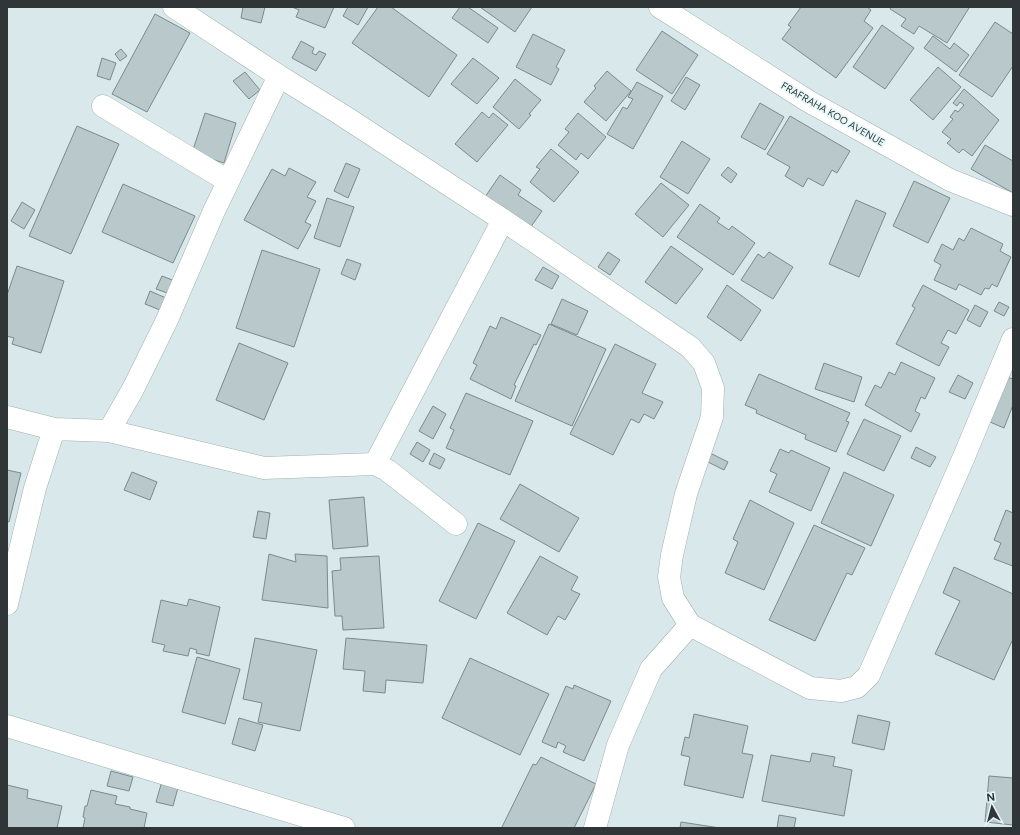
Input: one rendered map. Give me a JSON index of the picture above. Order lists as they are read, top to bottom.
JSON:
{
  "streets": {
    "street": ["FRAFRAHA KOO AVENUE"]
  },
  "north": "top"
}
